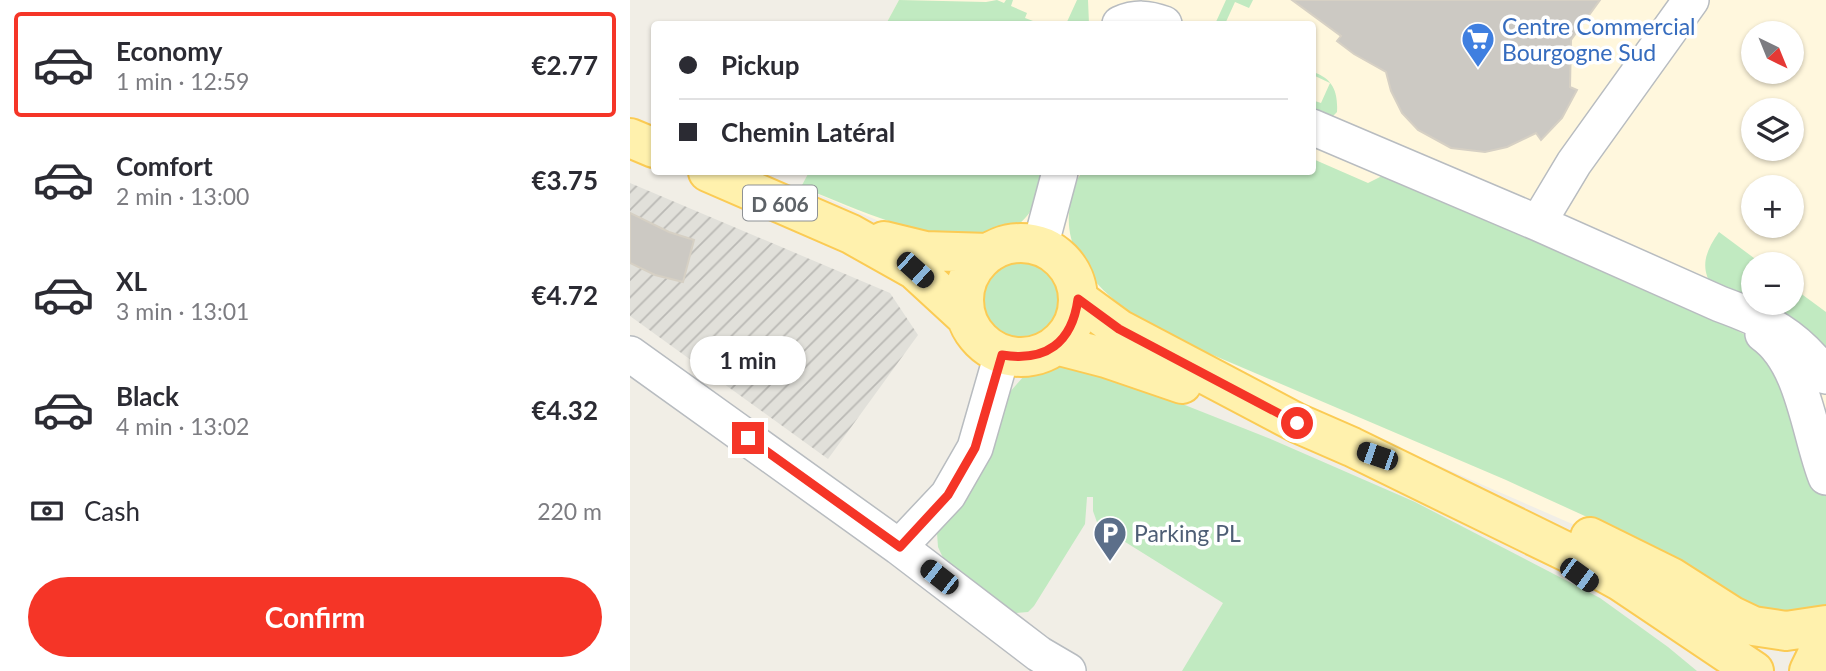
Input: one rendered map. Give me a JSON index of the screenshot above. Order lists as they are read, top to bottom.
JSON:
{
  "streets": {
    "main road": ["D 606"]
  },
  "places": {
    "supermarket": ["Centre Commercial Bourgogne Sud"],
    "parking": ["Parking PL"]
  },
  "north": "bottom right",
  "page": {
    "list": [
      {
        "name": "Economy",
        "note": "1 min · 12:59",
        "value": "€2.77"
      },
      {
        "name": "Comfort",
        "note": "2 min · 13:00",
        "value": "€3.75"
      },
      {
        "name": "XL",
        "note": "3 min · 13:01",
        "value": "€4.72"
      },
      {
        "name": "Black",
        "note": "4 min · 13:02",
        "value": "€4.32"
      }
    ],
    "map_buttons": ["+", "−"],
    "banner": ["Pickup", "Chemin Latéral"],
    "bubble": "1 min",
    "pay": ["Cash", "220 m"],
    "buttons": "Confirm"
  }
}
